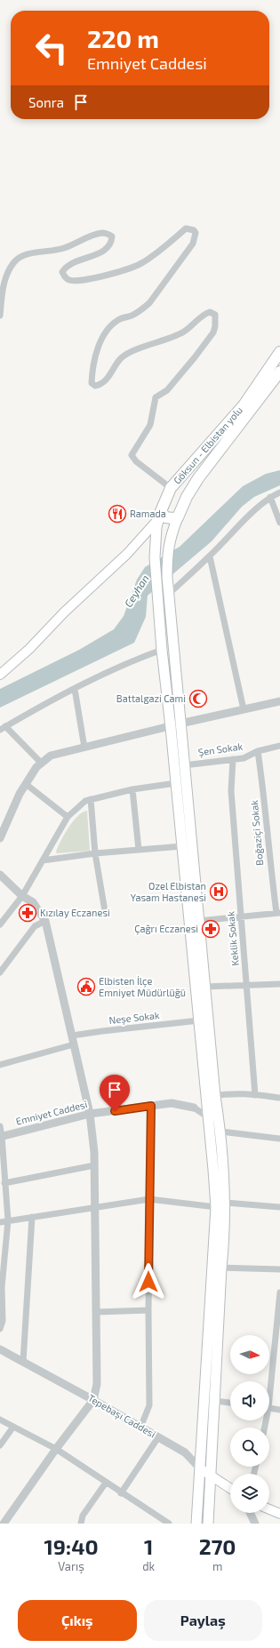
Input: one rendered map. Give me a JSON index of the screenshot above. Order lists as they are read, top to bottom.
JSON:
{
  "streets": {
    "highway": ["Göksun - Elbistan yolu"],
    "main road": ["Tepebaşı Caddesi"],
    "street": [
      "Şen Sokak",
      "Boğaziçi Sokak",
      "Keklik Sokak",
      "Neşe Sokak",
      "Emniyet Caddesi"
    ]
  },
  "crossings": [
    ["Göksun - Elbistan yolu", "Şen Sokak"],
    ["Göksun - Elbistan yolu", "Neşe Sokak"],
    ["Şen Sokak", "Boğaziçi Sokak"],
    ["Şen Sokak", "Keklik Sokak"]
  ],
  "water": ["Ceyhan"],
  "places": {
    "restaurant": ["Ramada"],
    "mosque": ["Battalgazi Cami"],
    "hospital": ["Ozel Elbistan Yasam Hastanesi"],
    "pharmacy": ["Kızılay Eczanesi", "Çağrı Eczanesi"],
    "public building": ["Elbisten İlçe Emniyet Müdürlüğü"]
  },
  "north": "right",
  "page": {
    "turn": ["220 m", "Emniyet Caddesi"],
    "then": "Sonra",
    "eta": [
      "19:40",
      "Varış",
      "1",
      "dk",
      "270",
      "m"
    ],
    "buttons": ["Çıkış", "Paylaş"]
  }
}
